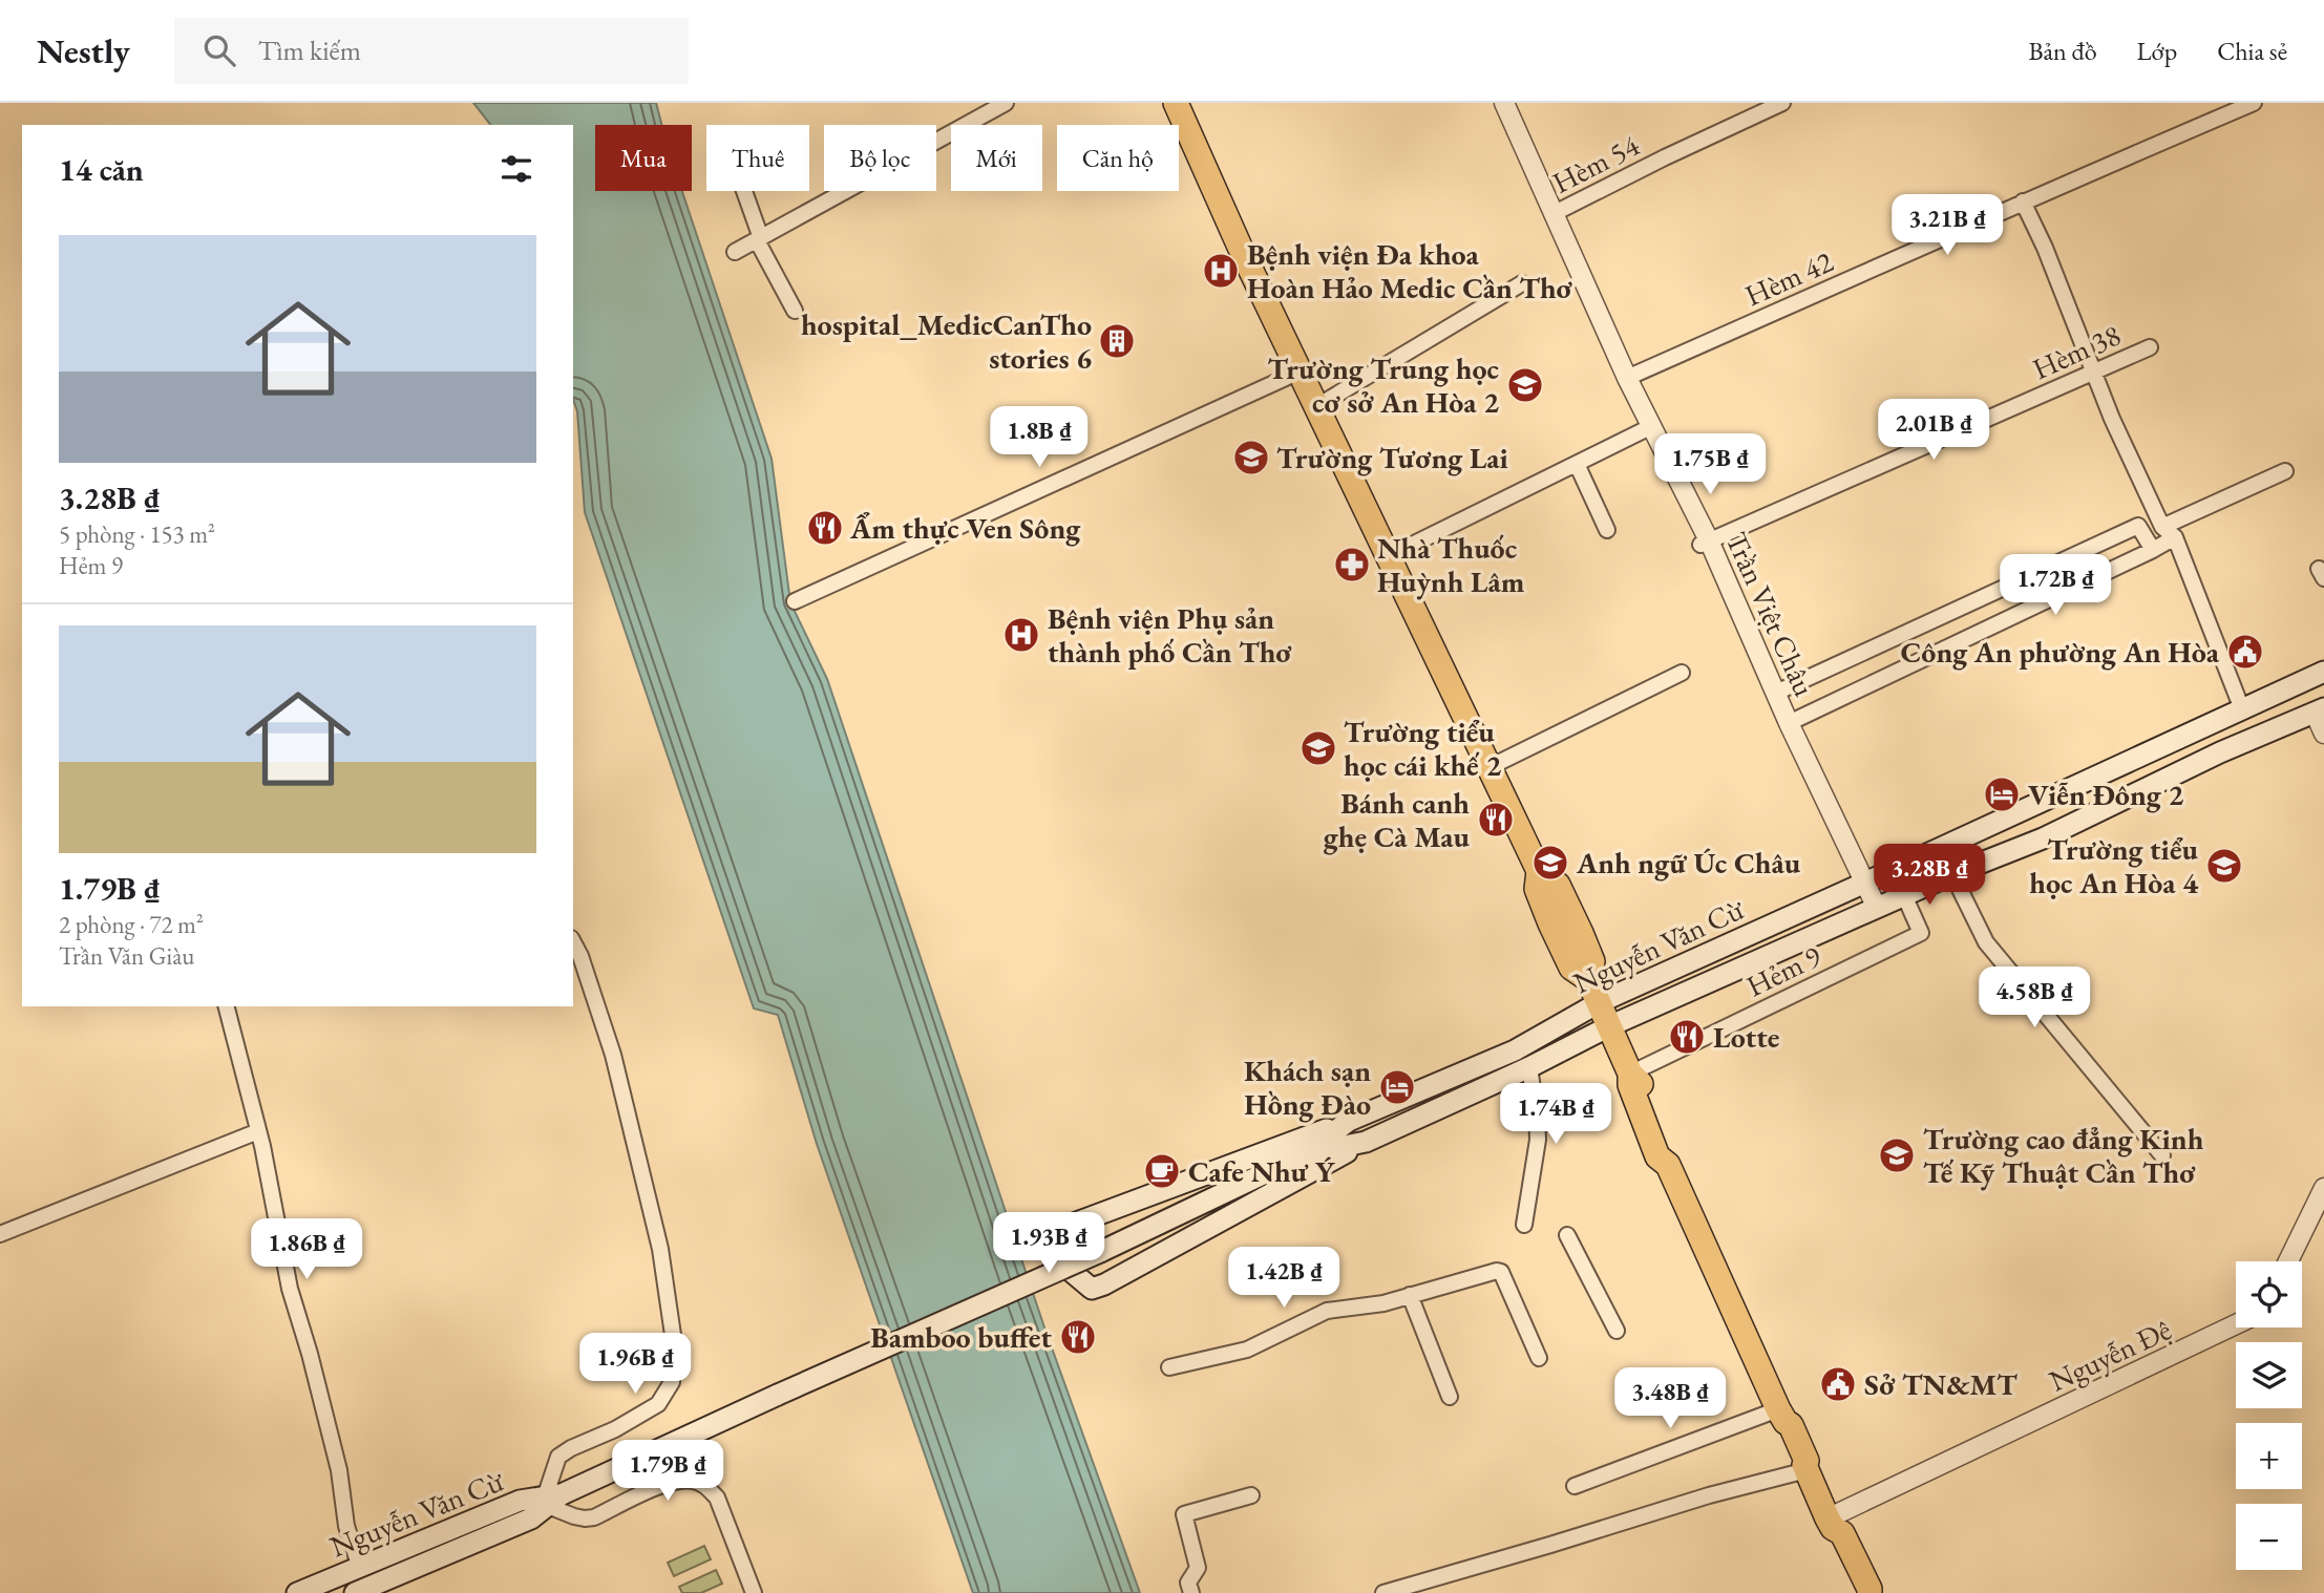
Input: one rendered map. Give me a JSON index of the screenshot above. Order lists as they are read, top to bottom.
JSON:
{
  "streets": {
    "main road": ["Nguyễn Văn Cừ"],
    "street": [
      "Hèm 54",
      "Hèm 42",
      "Hèm 38",
      "Trần Việt Châu",
      "Hẻm 9",
      "Nguyễn Đệ"
    ]
  },
  "crossings": [
    ["Hèm 54", "Trần Việt Châu"],
    ["Hèm 42", "Trần Việt Châu"],
    ["Hèm 38", "Trần Việt Châu"],
    ["Trần Việt Châu", "Nguyễn Văn Cừ"],
    ["Nguyễn Văn Cừ", "Hẻm 9"]
  ],
  "places": {
    "hospital": ["Bệnh viện Đa khoa Hoàn Hảo Medic Cần Thơ", "Bệnh viện Phụ sản thành phố Cần Thơ"],
    "building": ["hospital_MedicCanTho stories 6"],
    "school or university": [
      "Trường Trung học cơ sở An Hòa 2",
      "Trường Tương Lai",
      "Trường tiểu học cái khế 2",
      "Anh ngữ Úc Châu",
      "Trường tiểu học An Hòa 4",
      "Trường cao đẳng Kinh Tế Kỹ Thuật Cần Thơ"
    ],
    "restaurant": [
      "Ẩm thực Ven Sông",
      "Bánh canh ghẹ Cà Mau",
      "Lotte",
      "Bamboo buffet"
    ],
    "pharmacy": ["Nhà Thuốc Huỳnh Lâm"],
    "public building": ["Công An phường An Hòa", "Sở TN&MT"],
    "hotel": ["Viễn Đông 2", "Khách sạn Hồng Đào"],
    "cafe": ["Cafe Như Ý"]
  },
  "page": {
    "header": "Nestly",
    "search": "Tìm kiếm",
    "nav": ["Bản đồ", "Lớp", "Chia sẻ"],
    "chip": [
      "Mua",
      "Thuê",
      "Bộ lọc",
      "Mới",
      "Căn hộ"
    ],
    "heading": "14 căn",
    "price": [
      "3.21B ₫",
      "2.01B ₫",
      "1.8B ₫",
      "1.75B ₫",
      "1.72B ₫",
      "3.28B ₫",
      "4.58B ₫",
      "1.74B ₫",
      "1.93B ₫",
      "1.86B ₫",
      "1.42B ₫",
      "1.96B ₫",
      "3.48B ₫",
      "1.79B ₫"
    ],
    "list": [
      {
        "name": "3.28B ₫",
        "note": "5 phòng · 153 m² · Hẻm 9"
      },
      {
        "name": "1.79B ₫",
        "note": "2 phòng · 72 m² · Trần Văn Giàu"
      }
    ],
    "map_buttons": ["+", "−"]
  }
}
